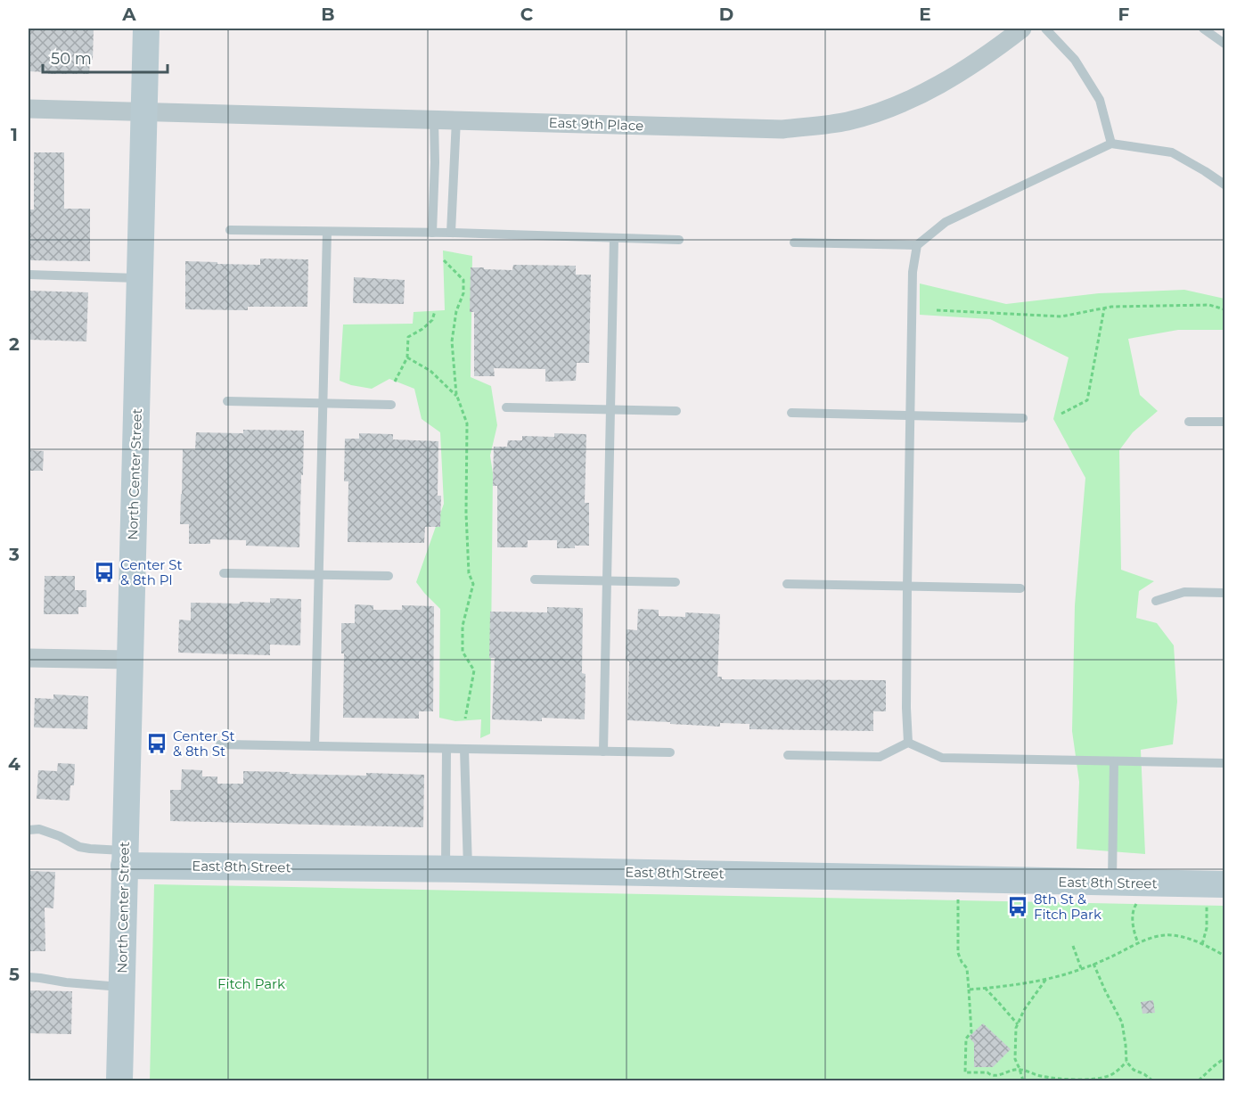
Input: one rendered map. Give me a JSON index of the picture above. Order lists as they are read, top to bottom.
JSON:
{
  "streets": {
    "street": ["East 9th Place", "North Center Street", "East 8th Street"]
  },
  "crossings": [
    ["East 9th Place", "North Center Street"],
    ["North Center Street", "East 8th Street"]
  ],
  "parks": ["Fitch Park"],
  "places": {
    "bus stop": ["Center St & 8th Pl", "Center St & 8th St", "8th St & Fitch Park"]
  },
  "scale_bar": "50 m",
  "grid": {
    "columns": [
      "A",
      "B",
      "C",
      "D",
      "E",
      "F"
    ],
    "rows": [
      "1",
      "2",
      "3",
      "4",
      "5"
    ]
  }
}
